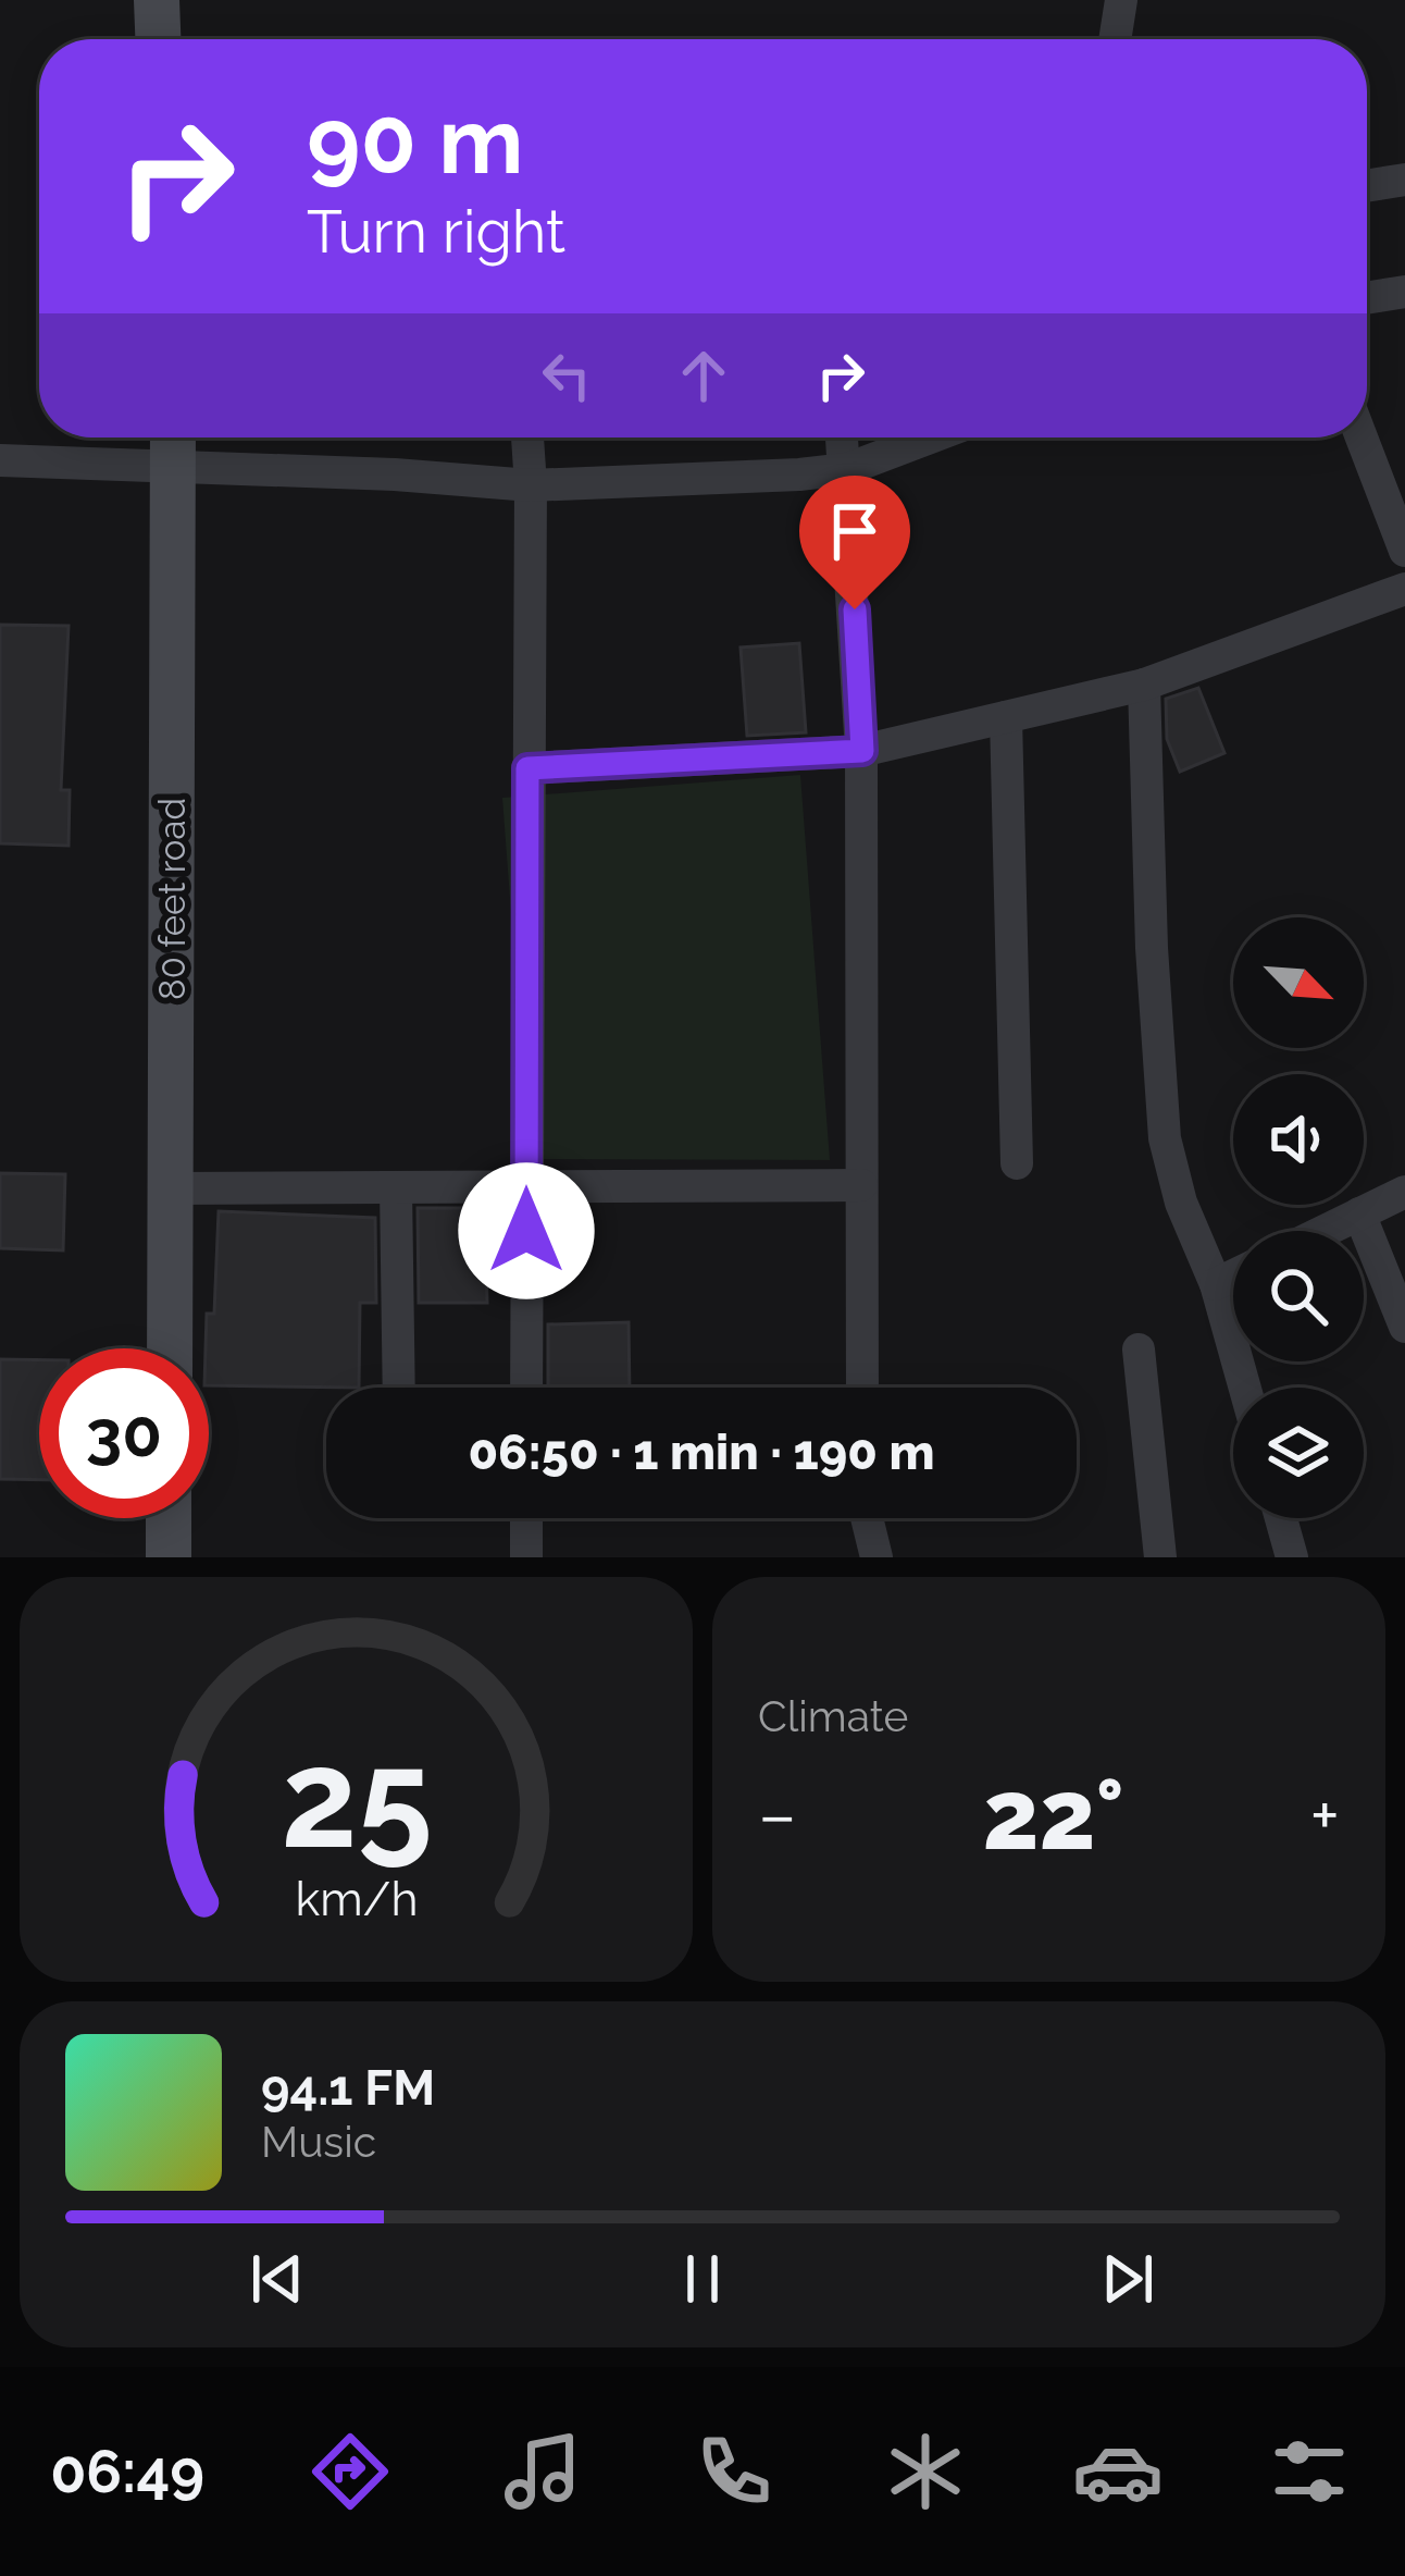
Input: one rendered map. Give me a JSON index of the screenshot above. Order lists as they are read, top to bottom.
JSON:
{
  "streets": {
    "street": ["80 feet road"]
  },
  "north": "bottom right",
  "page": {
    "turn": ["90 m", "Turn right"],
    "limit": "30",
    "trip": "06:50 · 1 min · 190 m",
    "tile": "Climate",
    "heat": ["−", "22°", "+"],
    "song": ["94.1 FM", "Music"],
    "tabs": "06:49",
    "gauge": ["25", "km/h"]
  }
}
